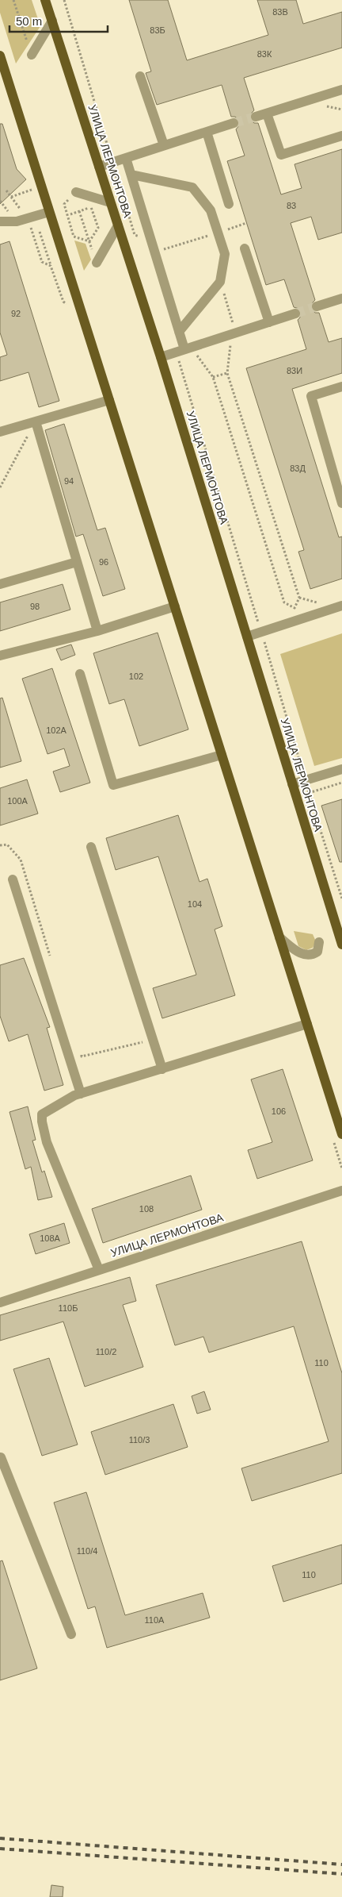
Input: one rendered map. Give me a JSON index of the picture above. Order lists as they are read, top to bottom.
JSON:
{
  "streets": {
    "main road": ["УЛИЦА ЛЕРМОНТОВА"]
  },
  "house_numbers": [
    "83В",
    "83Б",
    "83К",
    "83",
    "92",
    "83И",
    "83Д",
    "94",
    "96",
    "98",
    "102",
    "102А",
    "100А",
    "104",
    "106",
    "108",
    "108А",
    "110Б",
    "110/2",
    "110",
    "110/3",
    "110/4",
    "110",
    "110А"
  ],
  "scale_bar": "50 m"
}
